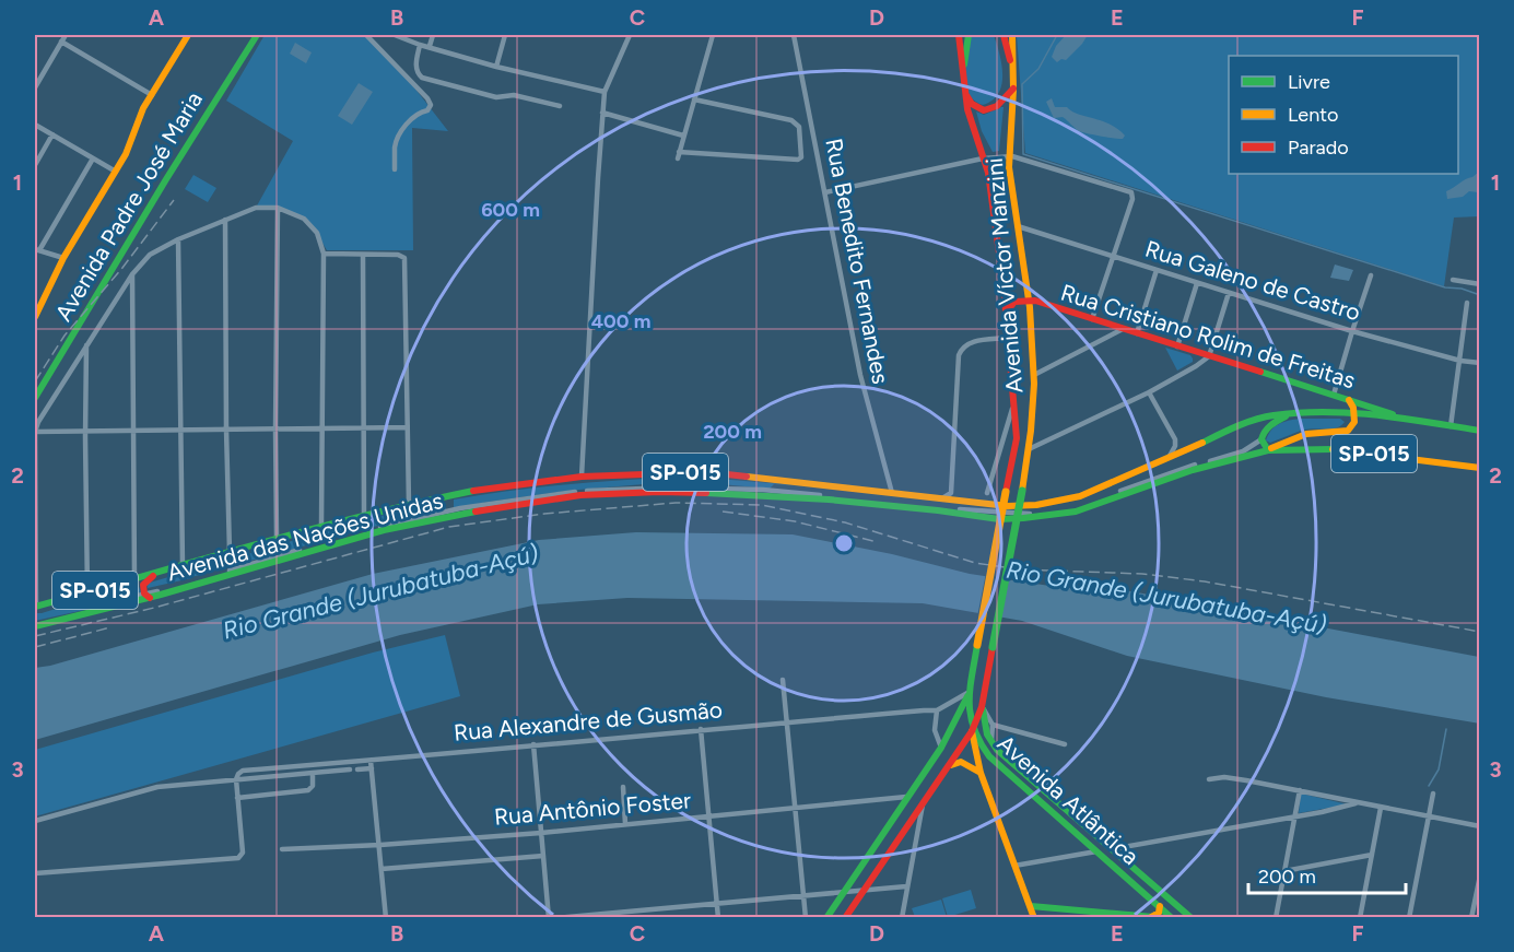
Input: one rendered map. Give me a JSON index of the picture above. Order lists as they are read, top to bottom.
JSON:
{
  "streets": {
    "main road": [
      "Avenida Padre José Maria",
      "Avenida Víctor Manzini",
      "Rua Cristiano Rolim de Freitas",
      "SP-015",
      "Avenida das Nações Unidas",
      "Avenida Atlântica"
    ],
    "street": [
      "Rua Benedito Fernandes",
      "Rua Galeno de Castro",
      "Rua Alexandre de Gusmão",
      "Rua Antônio Foster"
    ]
  },
  "crossings": [
    ["Rua Benedito Fernandes", "Avenida das Nações Unidas"],
    ["Avenida Víctor Manzini", "Rua Galeno de Castro"],
    ["Avenida Víctor Manzini", "Rua Cristiano Rolim de Freitas"],
    ["Avenida Víctor Manzini", "Avenida Atlântica"],
    ["Rua Cristiano Rolim de Freitas", "SP-015"],
    ["Rua Cristiano Rolim de Freitas", "Avenida das Nações Unidas"],
    ["SP-015", "Avenida das Nações Unidas"]
  ],
  "water": ["Rio Grande (Jurubatuba-Açú)"],
  "legend": ["Livre", "Lento", "Parado"],
  "scale_bar": "200 m",
  "grid": {
    "columns": [
      "A",
      "B",
      "C",
      "D",
      "E",
      "F"
    ],
    "rows": ["1", "2", "3"]
  },
  "rings": ["600 m", "400 m", "200 m"]
}
